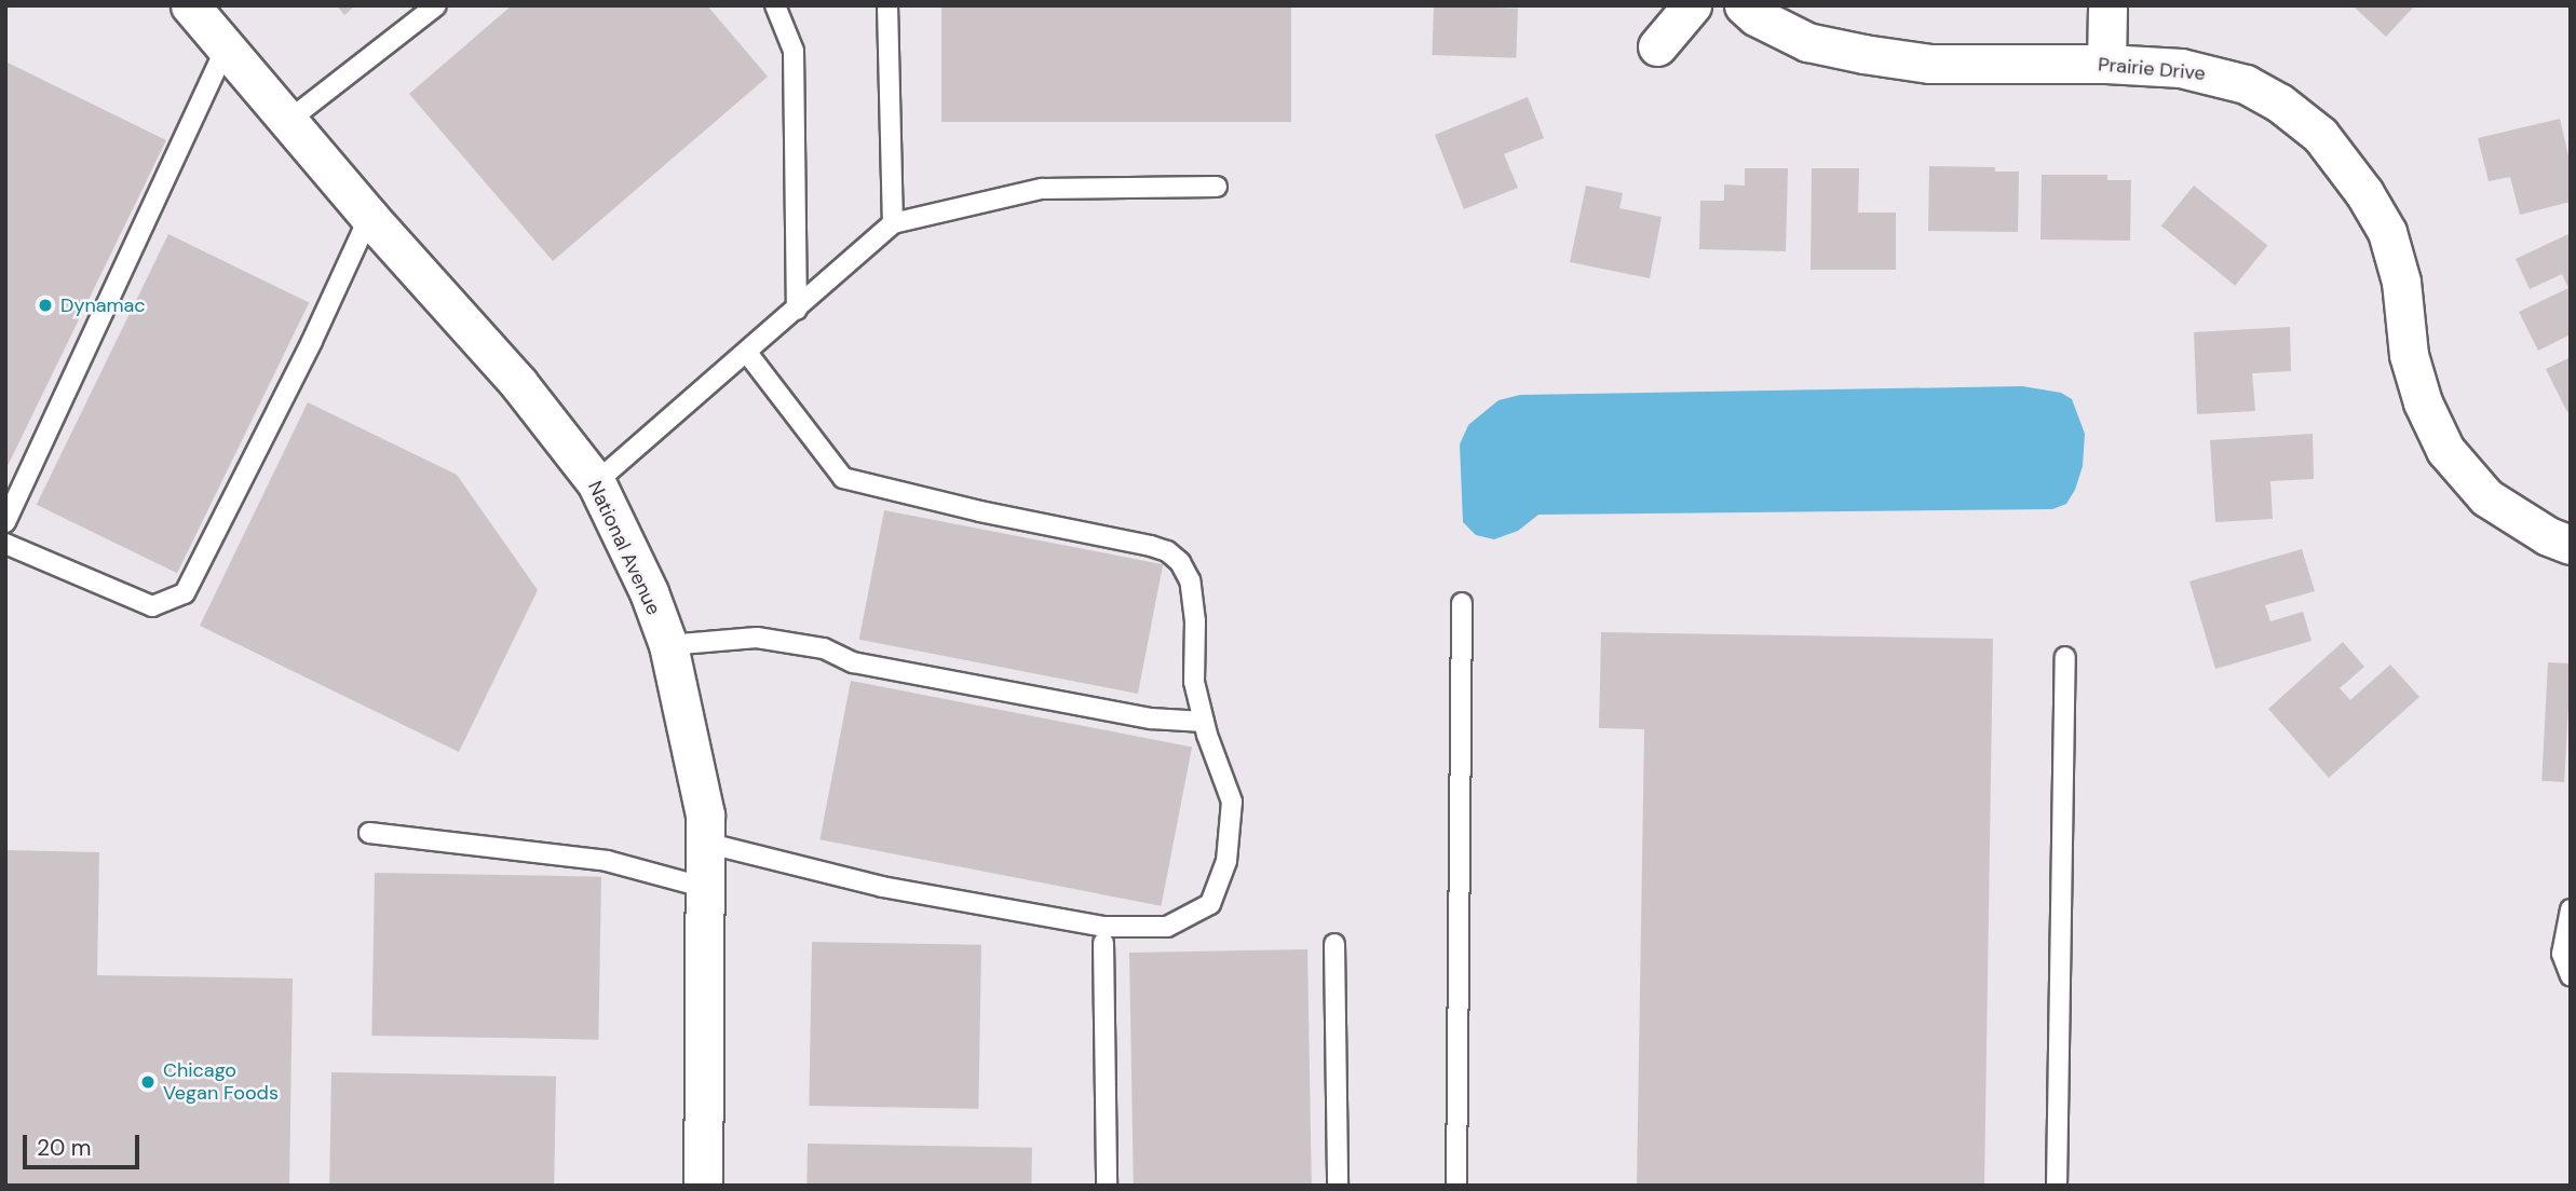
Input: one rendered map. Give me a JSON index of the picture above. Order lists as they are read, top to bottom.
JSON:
{
  "streets": {
    "street": ["Prairie Drive", "National Avenue"]
  },
  "places": ["Dynamac", "Chicago Vegan Foods"],
  "scale_bar": "20 m"
}
